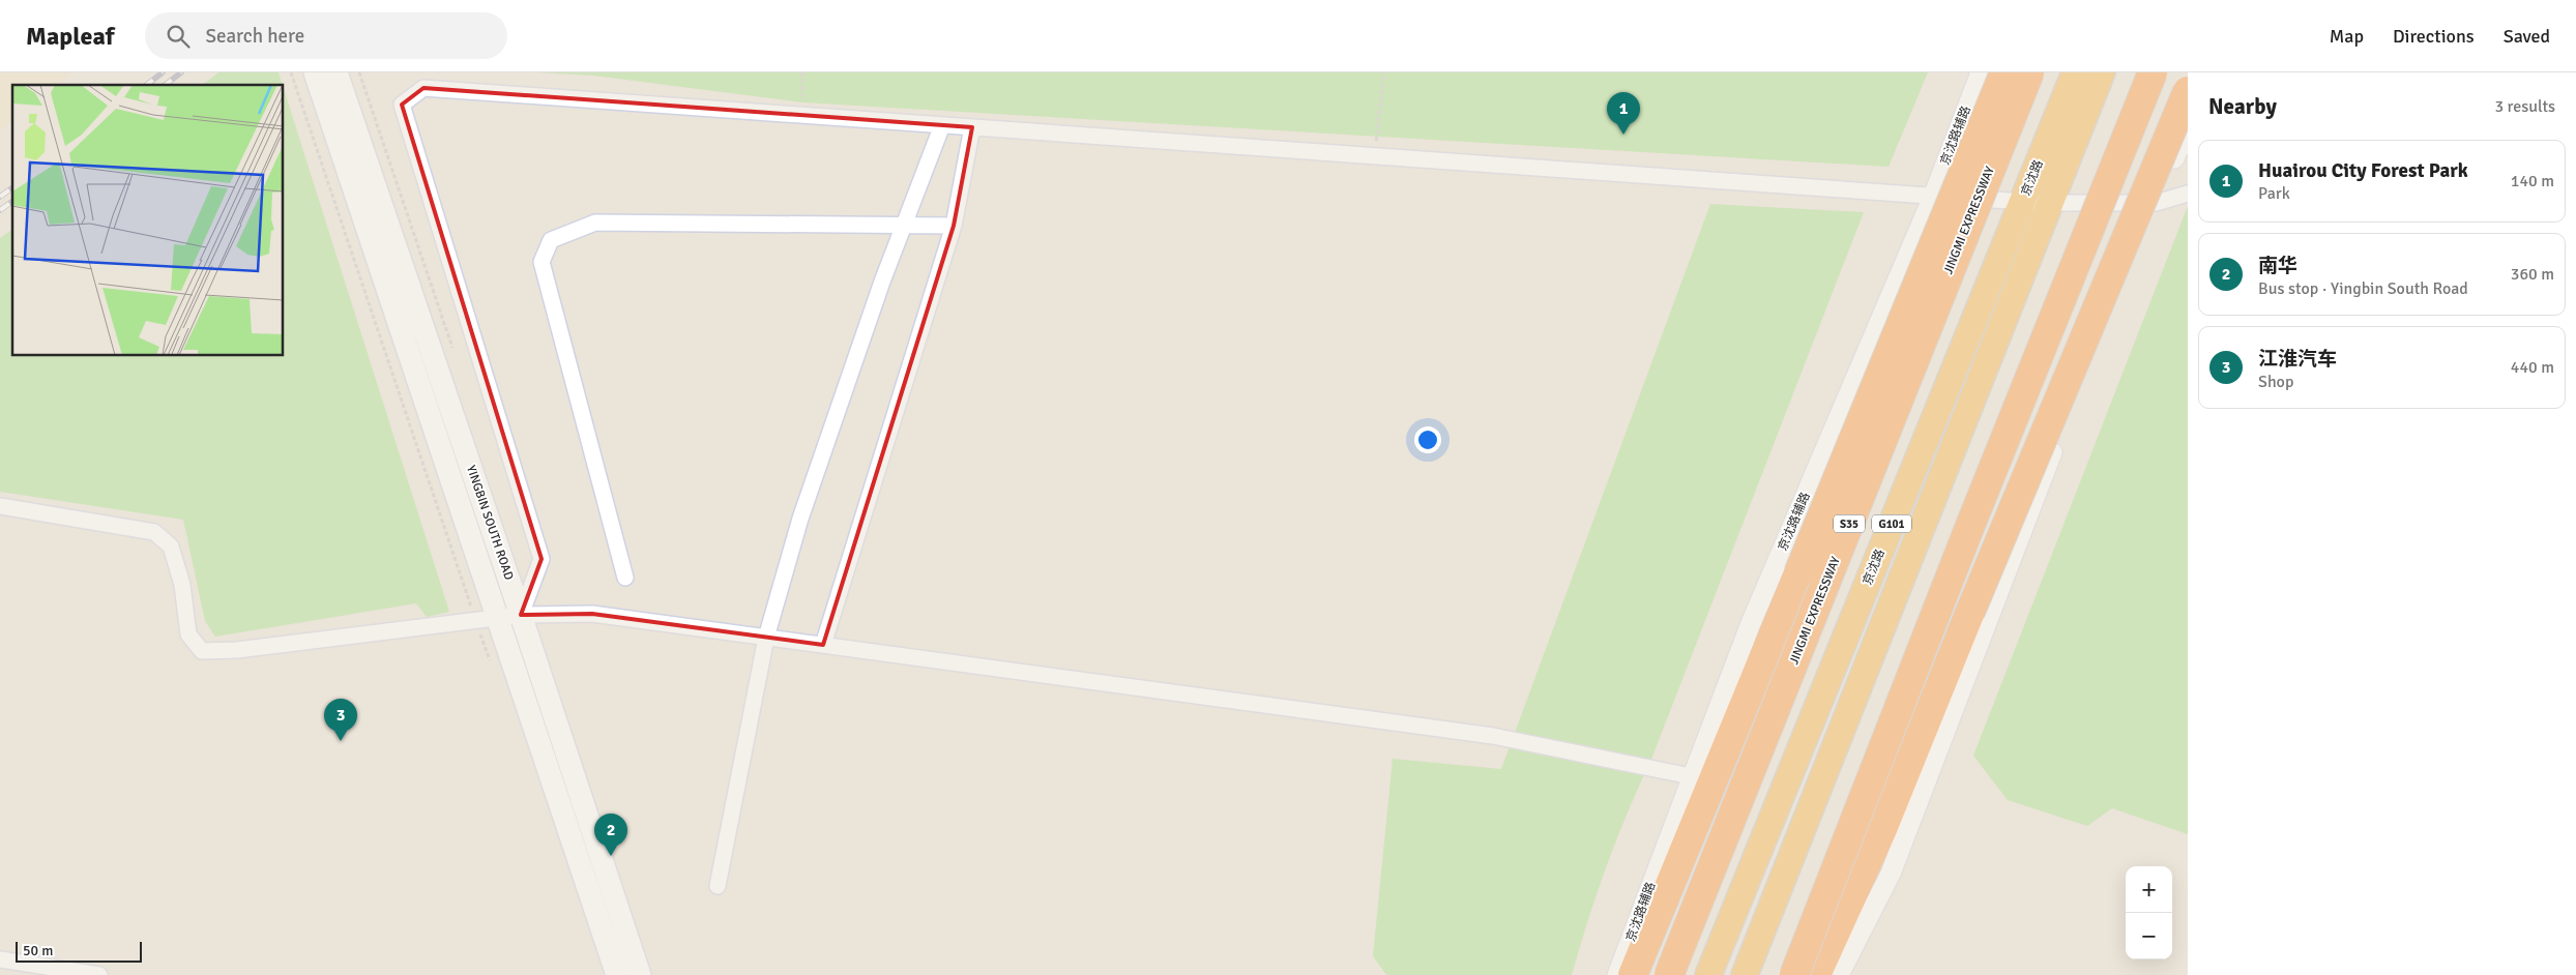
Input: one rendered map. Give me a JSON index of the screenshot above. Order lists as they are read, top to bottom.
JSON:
{
  "streets": {
    "highway": [
      "京沈路",
      "JINGMI EXPRESSWAY",
      "S35",
      "G101"
    ],
    "main road": ["YINGBIN SOUTH ROAD"],
    "street": ["京沈路辅路"]
  },
  "scale_bar": "50 m",
  "page": {
    "header": "Mapleaf",
    "search": "Search here",
    "nav": ["Map", "Directions", "Saved"],
    "heading": ["Nearby", "3 results"],
    "pins": ["1", "3", "2"],
    "list": [
      {
        "mark": "1",
        "name": "Huairou City Forest Park",
        "note": "Park",
        "value": "140 m"
      },
      {
        "mark": "2",
        "name": "南华",
        "note": "Bus stop · Yingbin South Road",
        "value": "360 m"
      },
      {
        "mark": "3",
        "name": "江淮汽车",
        "note": "Shop",
        "value": "440 m"
      }
    ],
    "map_buttons": ["+", "−"],
    "scale": "50 m"
  }
}
